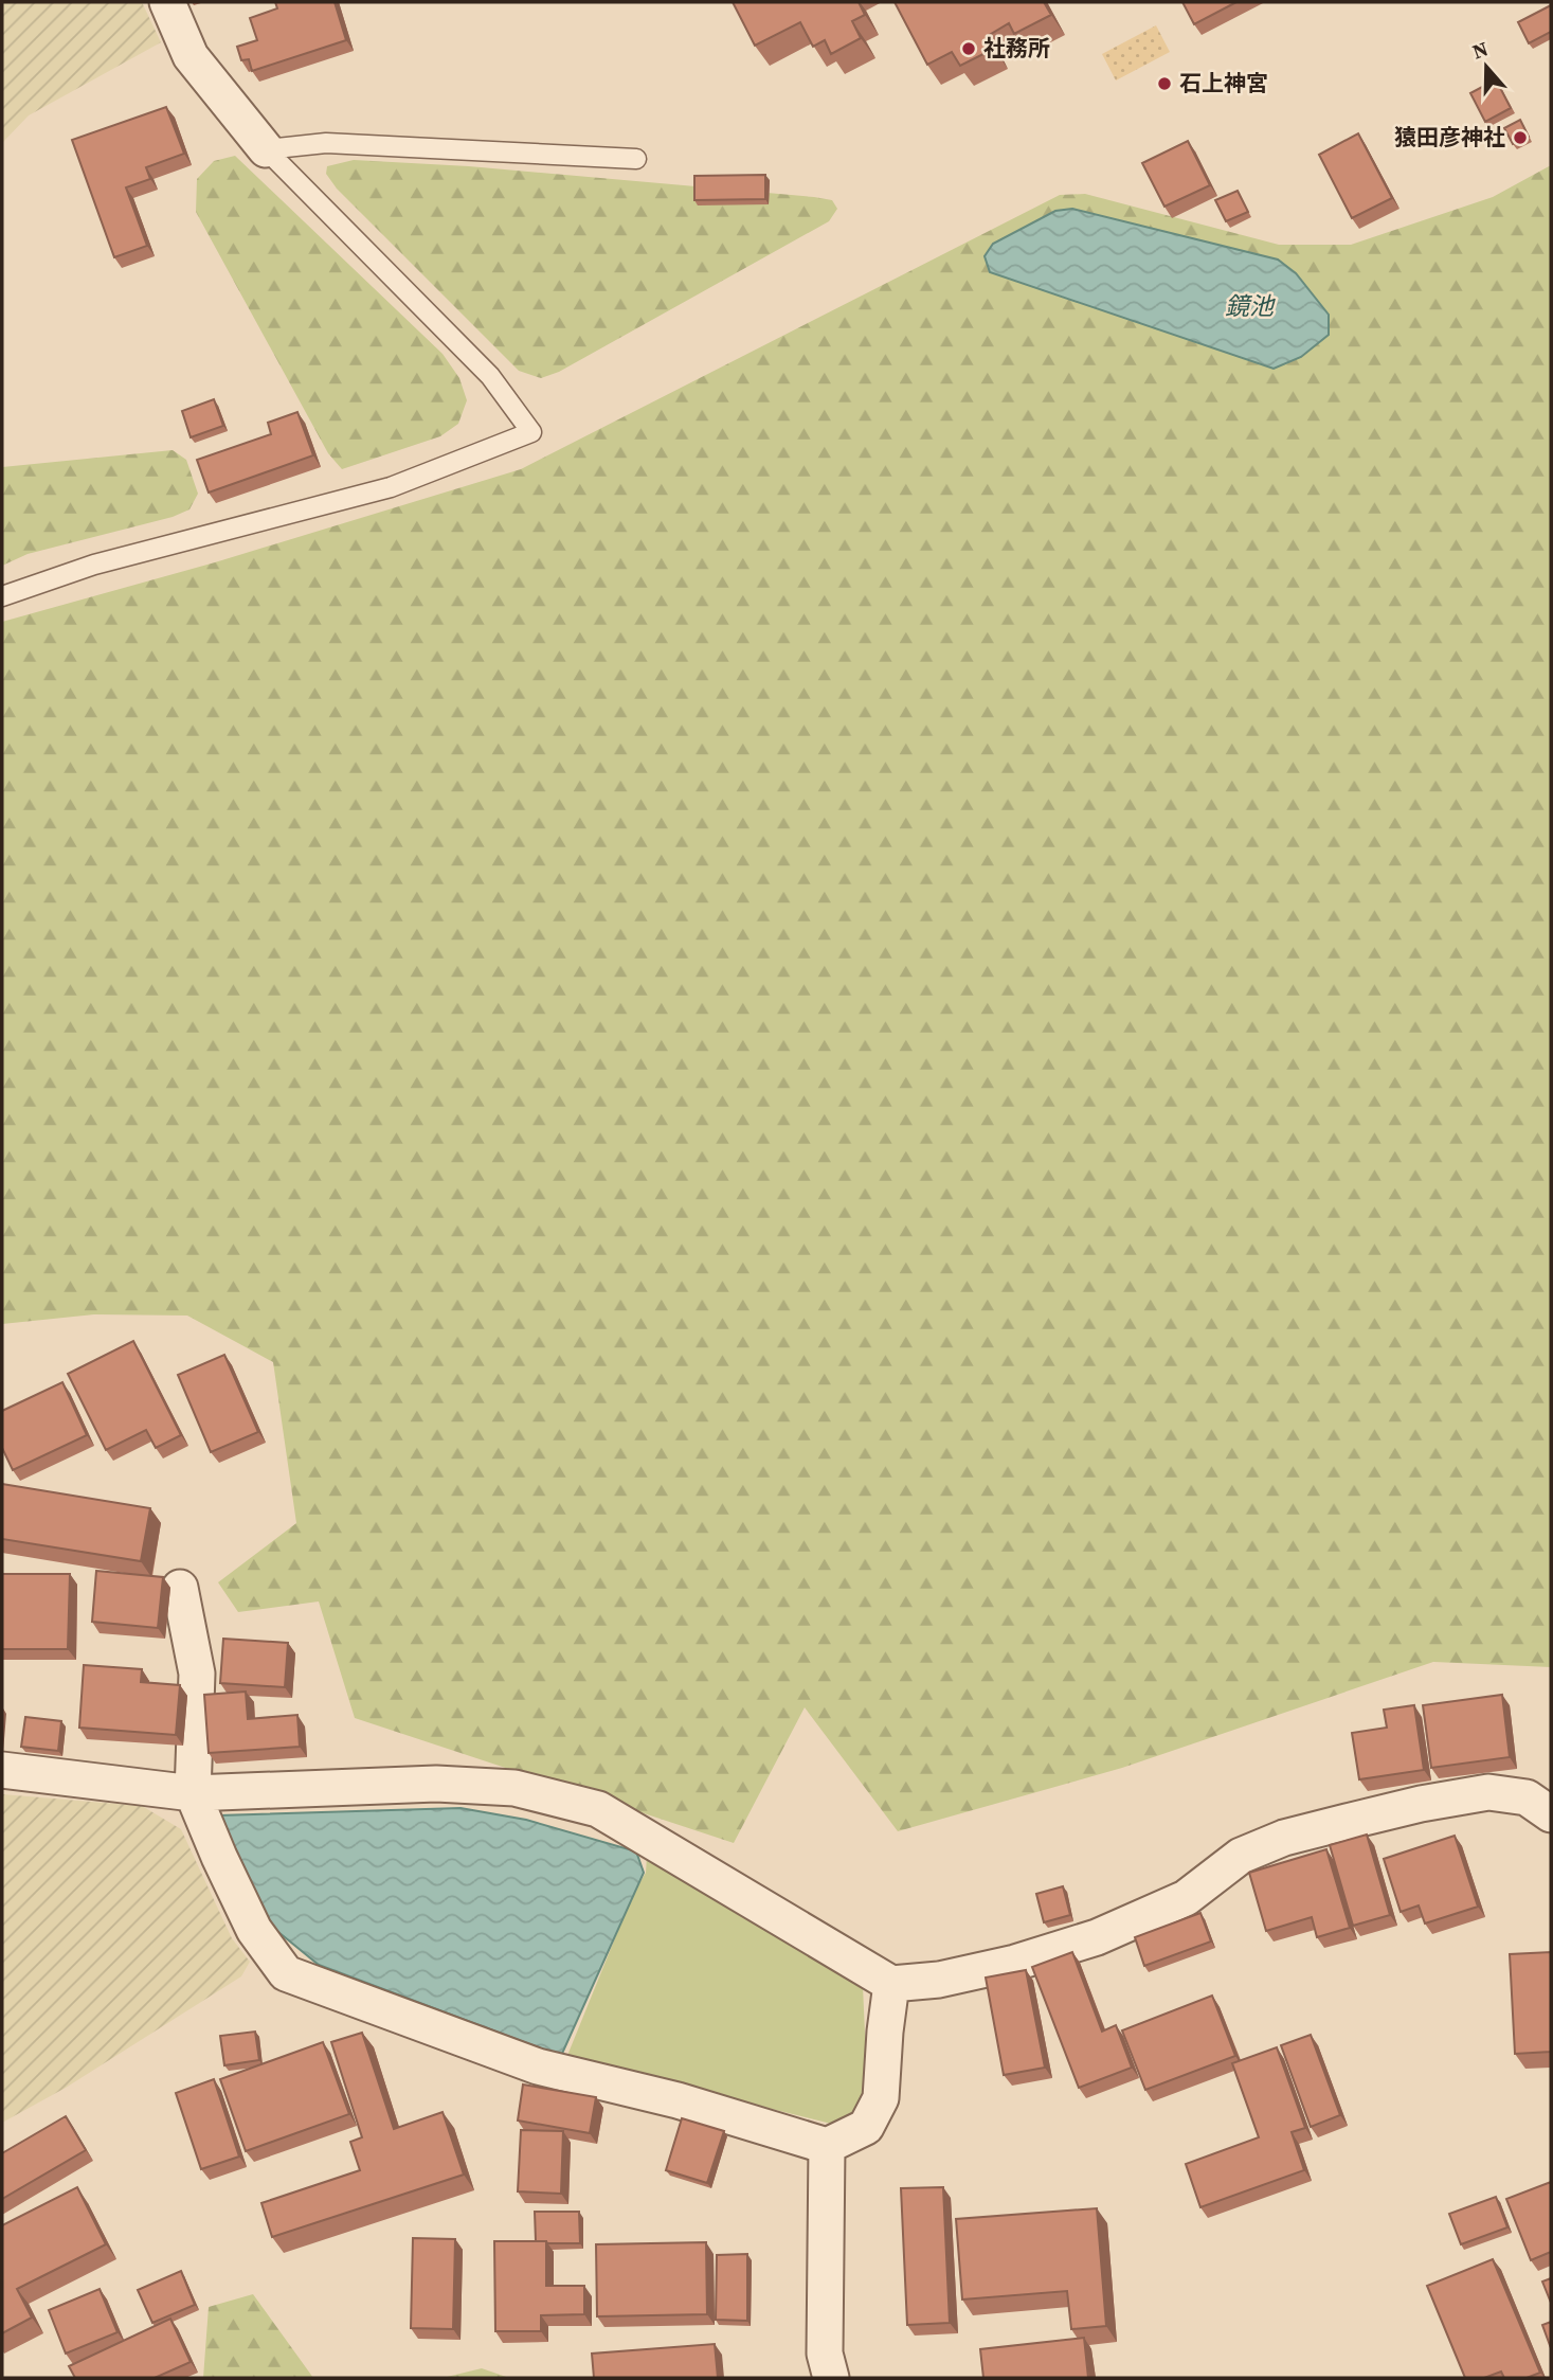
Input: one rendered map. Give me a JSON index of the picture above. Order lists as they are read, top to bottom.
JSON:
{
  "water": ["鏡池"],
  "places": ["社務所", "石上神宮", "猿田彦神社"],
  "north": "top"
}
